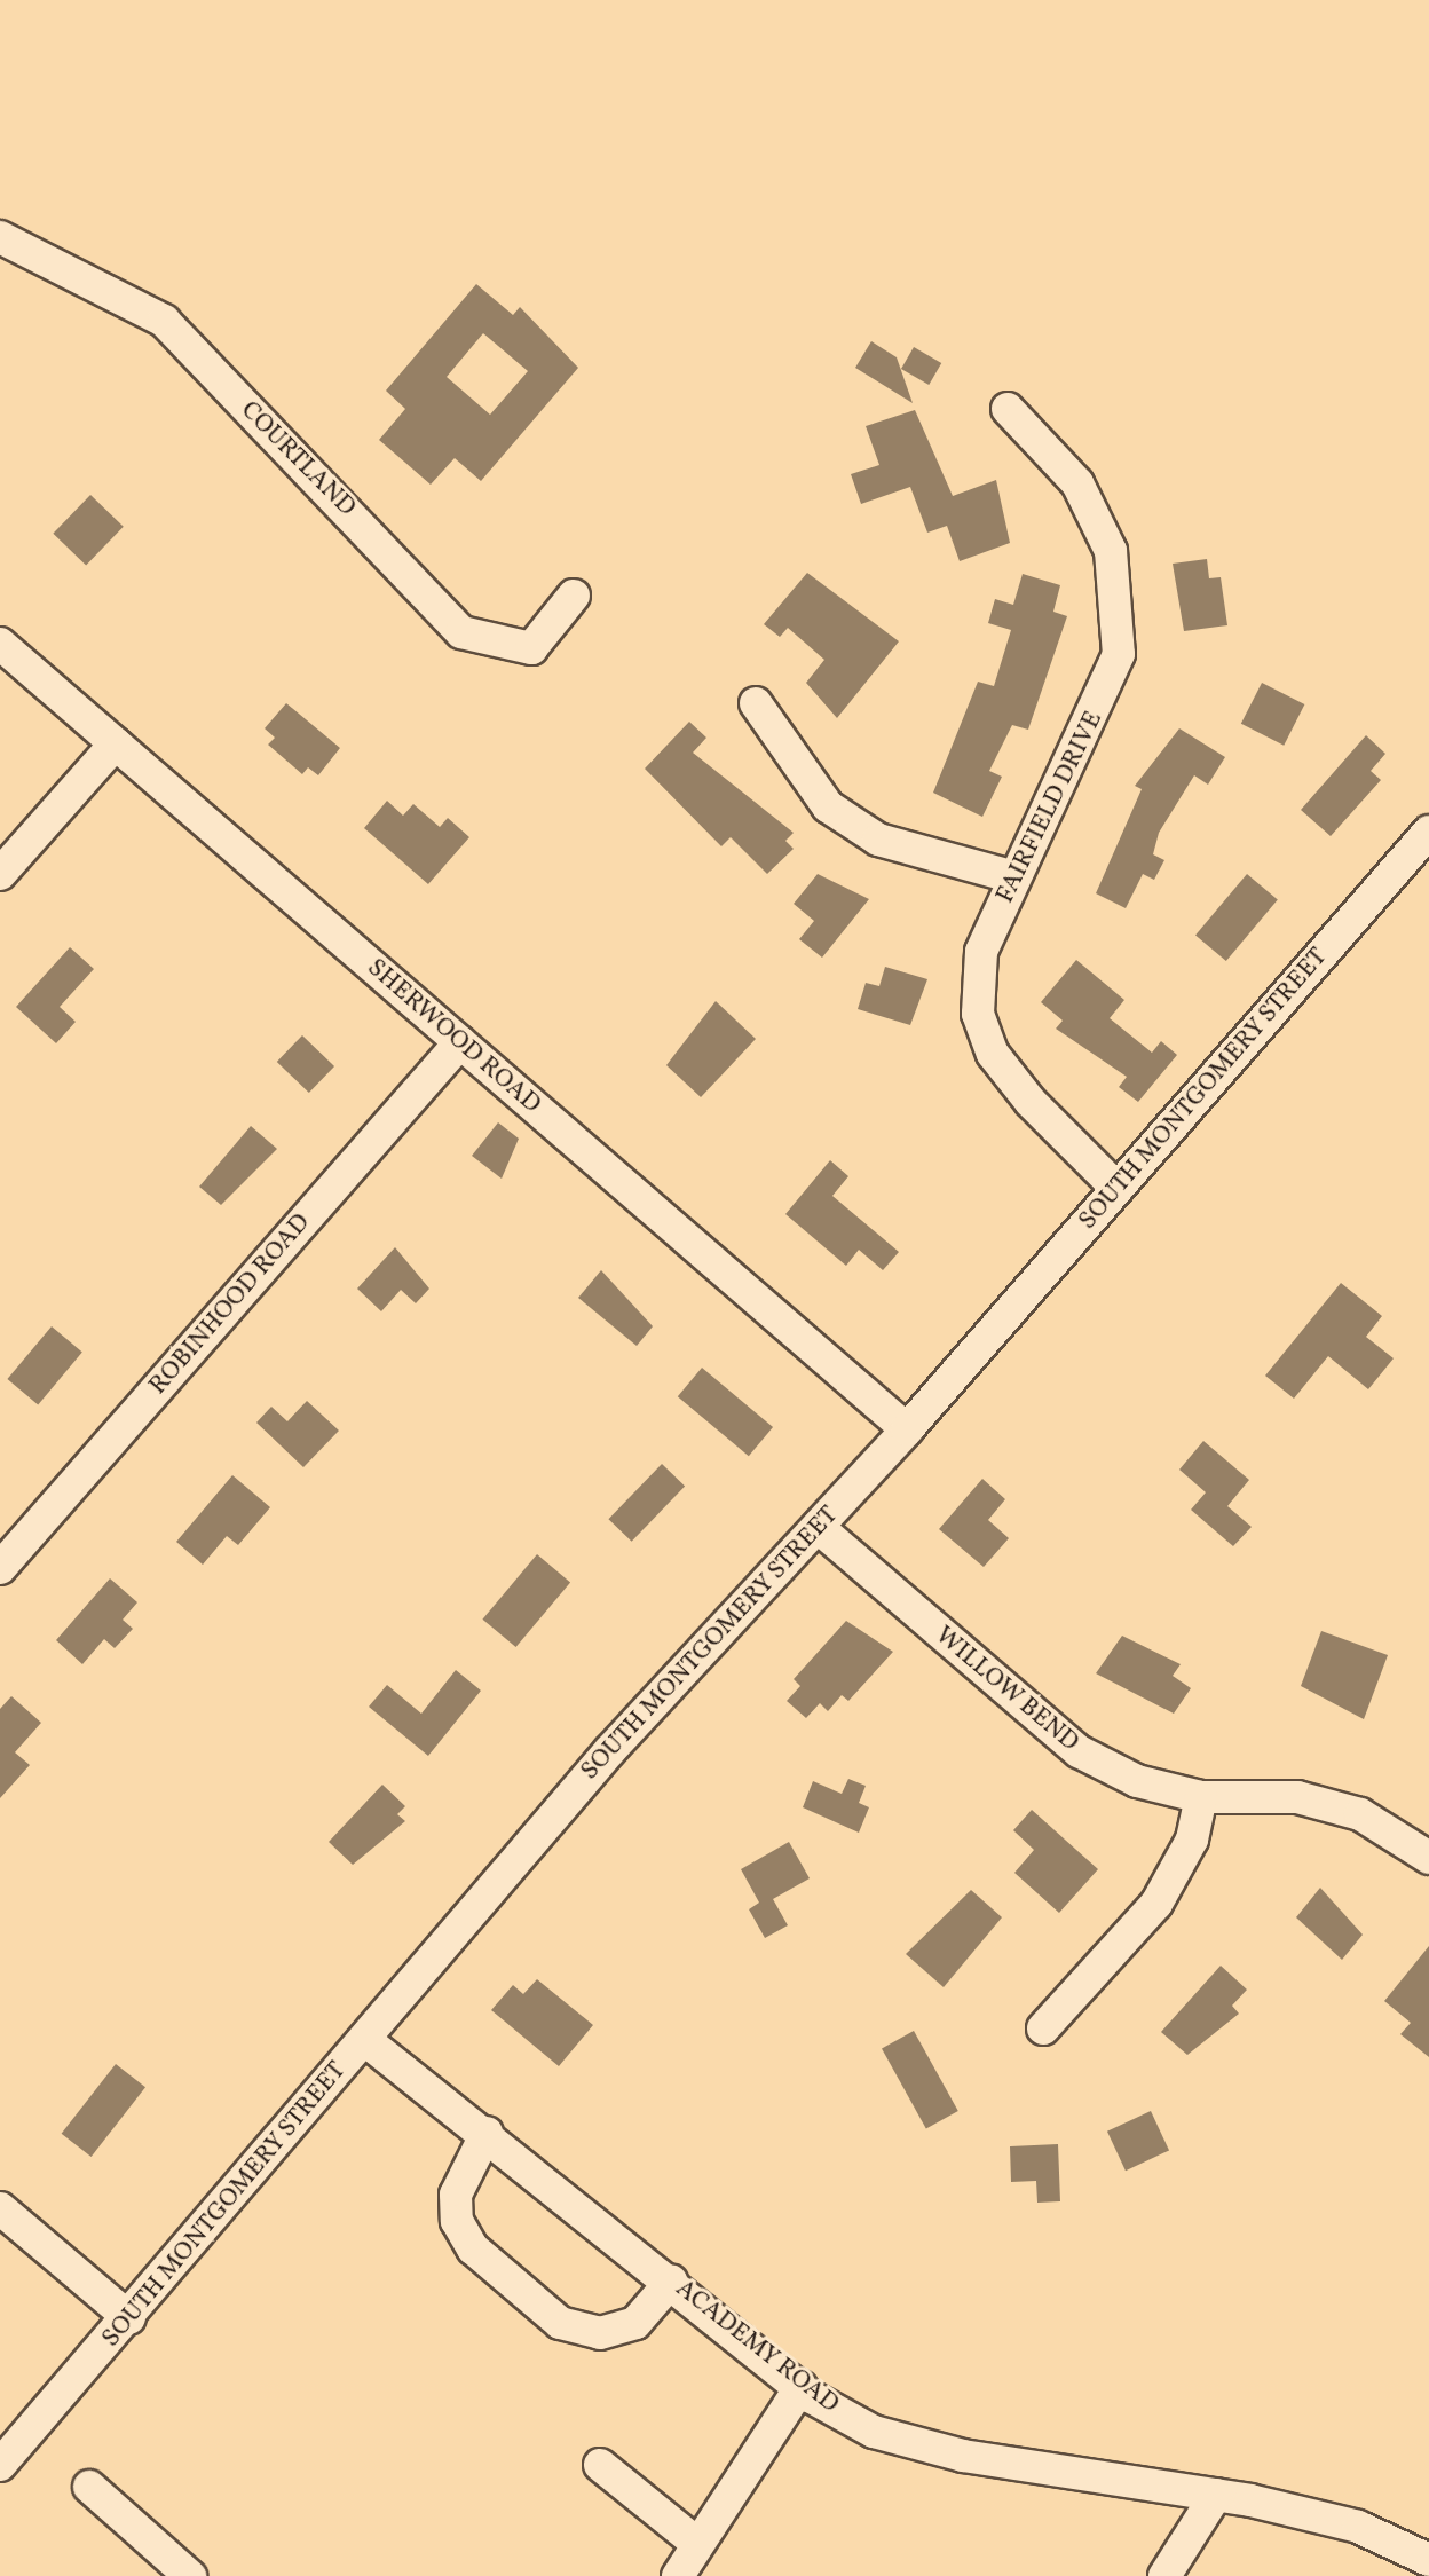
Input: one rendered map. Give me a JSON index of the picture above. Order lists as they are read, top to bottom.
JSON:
{
  "streets": {
    "street": [
      "COURTLAND",
      "FAIRFIELD DRIVE",
      "SHERWOOD ROAD",
      "SOUTH MONTGOMERY STREET",
      "ROBINHOOD ROAD",
      "WILLOW BEND",
      "ACADEMY ROAD"
    ]
  },
  "crossings": [
    ["FAIRFIELD DRIVE", "SOUTH MONTGOMERY STREET"],
    ["SHERWOOD ROAD", "SOUTH MONTGOMERY STREET"],
    ["SHERWOOD ROAD", "ROBINHOOD ROAD"],
    ["SOUTH MONTGOMERY STREET", "WILLOW BEND"],
    ["SOUTH MONTGOMERY STREET", "ACADEMY ROAD"]
  ]
}
